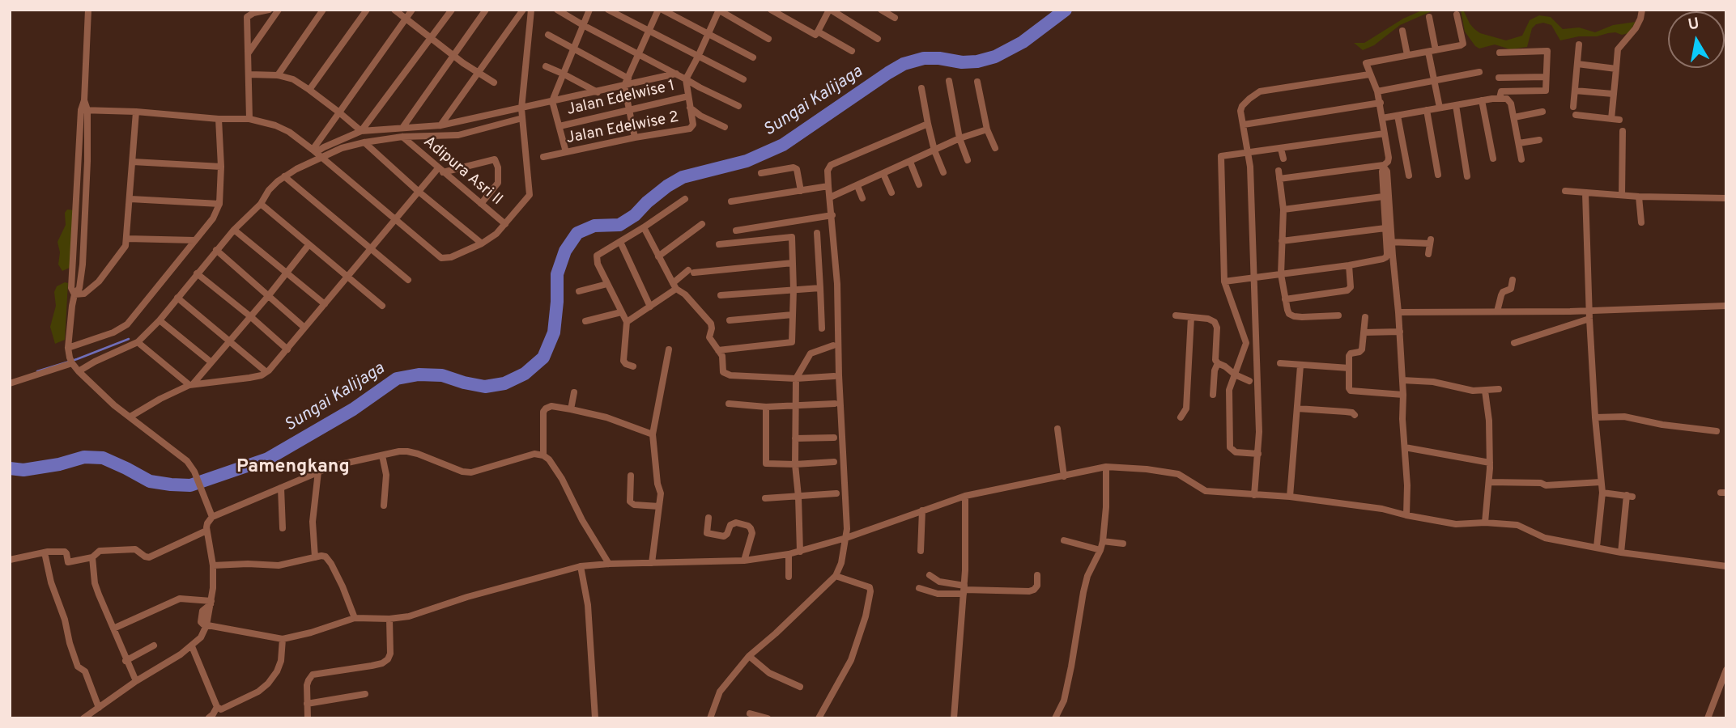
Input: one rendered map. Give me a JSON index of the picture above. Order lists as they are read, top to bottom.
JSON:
{
  "streets": {
    "street": ["Jalan Edelwise 1", "Jalan Edelwise 2", "Adipura Asri II"]
  },
  "crossings": [
    ["Jalan Edelwise 1", "Jalan Edelwise 2"]
  ],
  "districts": ["Pamengkang"],
  "water": ["Sungai Kalijaga"],
  "north": "top"
}
